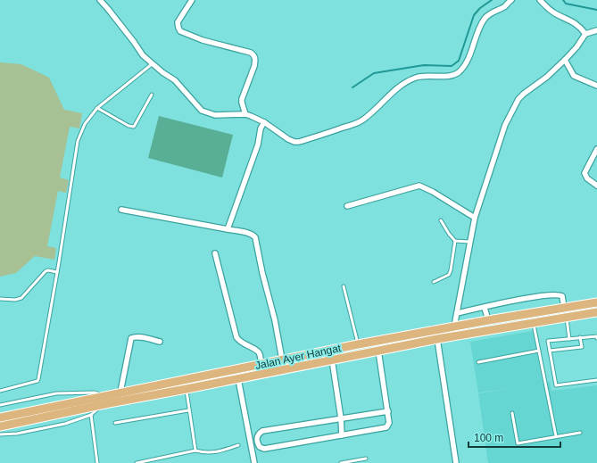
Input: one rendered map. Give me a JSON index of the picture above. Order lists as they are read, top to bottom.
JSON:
{
  "streets": {
    "main road": ["Jalan Ayer Hangat"]
  },
  "scale_bar": "100 m"
}
